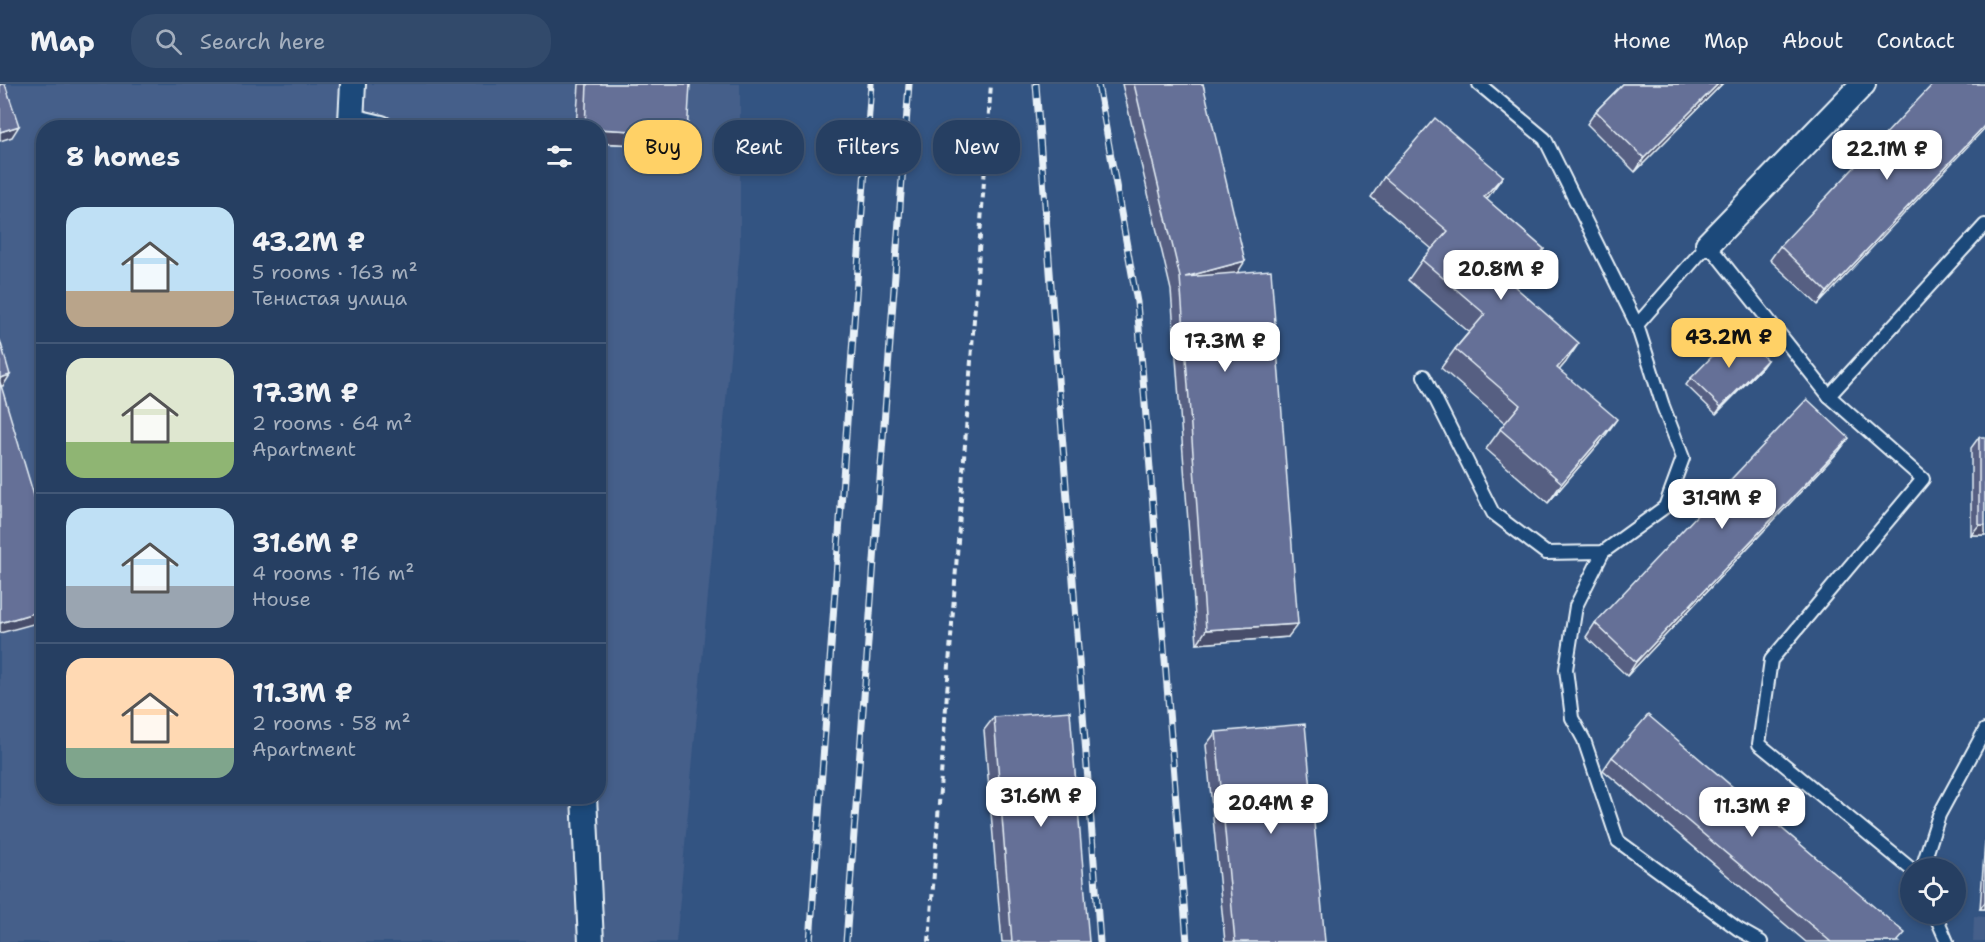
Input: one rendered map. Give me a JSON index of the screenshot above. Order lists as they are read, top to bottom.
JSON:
{
  "page": {
    "header": "Map",
    "search": "Search here",
    "nav": [
      "Home",
      "Map",
      "About",
      "Contact"
    ],
    "chip": [
      "Buy",
      "Rent",
      "Filters",
      "New"
    ],
    "heading": "8 homes",
    "price": [
      "22.1M ₽",
      "20.8M ₽",
      "43.2M ₽",
      "17.3M ₽",
      "31.9M ₽",
      "31.6M ₽",
      "20.4M ₽",
      "11.3M ₽"
    ],
    "list": [
      {
        "name": "43.2M ₽",
        "note": "5 rooms · 163 m² · Тенистая улица"
      },
      {
        "name": "17.3M ₽",
        "note": "2 rooms · 64 m² · Apartment"
      },
      {
        "name": "31.6M ₽",
        "note": "4 rooms · 116 m² · House"
      },
      {
        "name": "11.3M ₽",
        "note": "2 rooms · 58 m² · Apartment"
      }
    ]
  }
}
